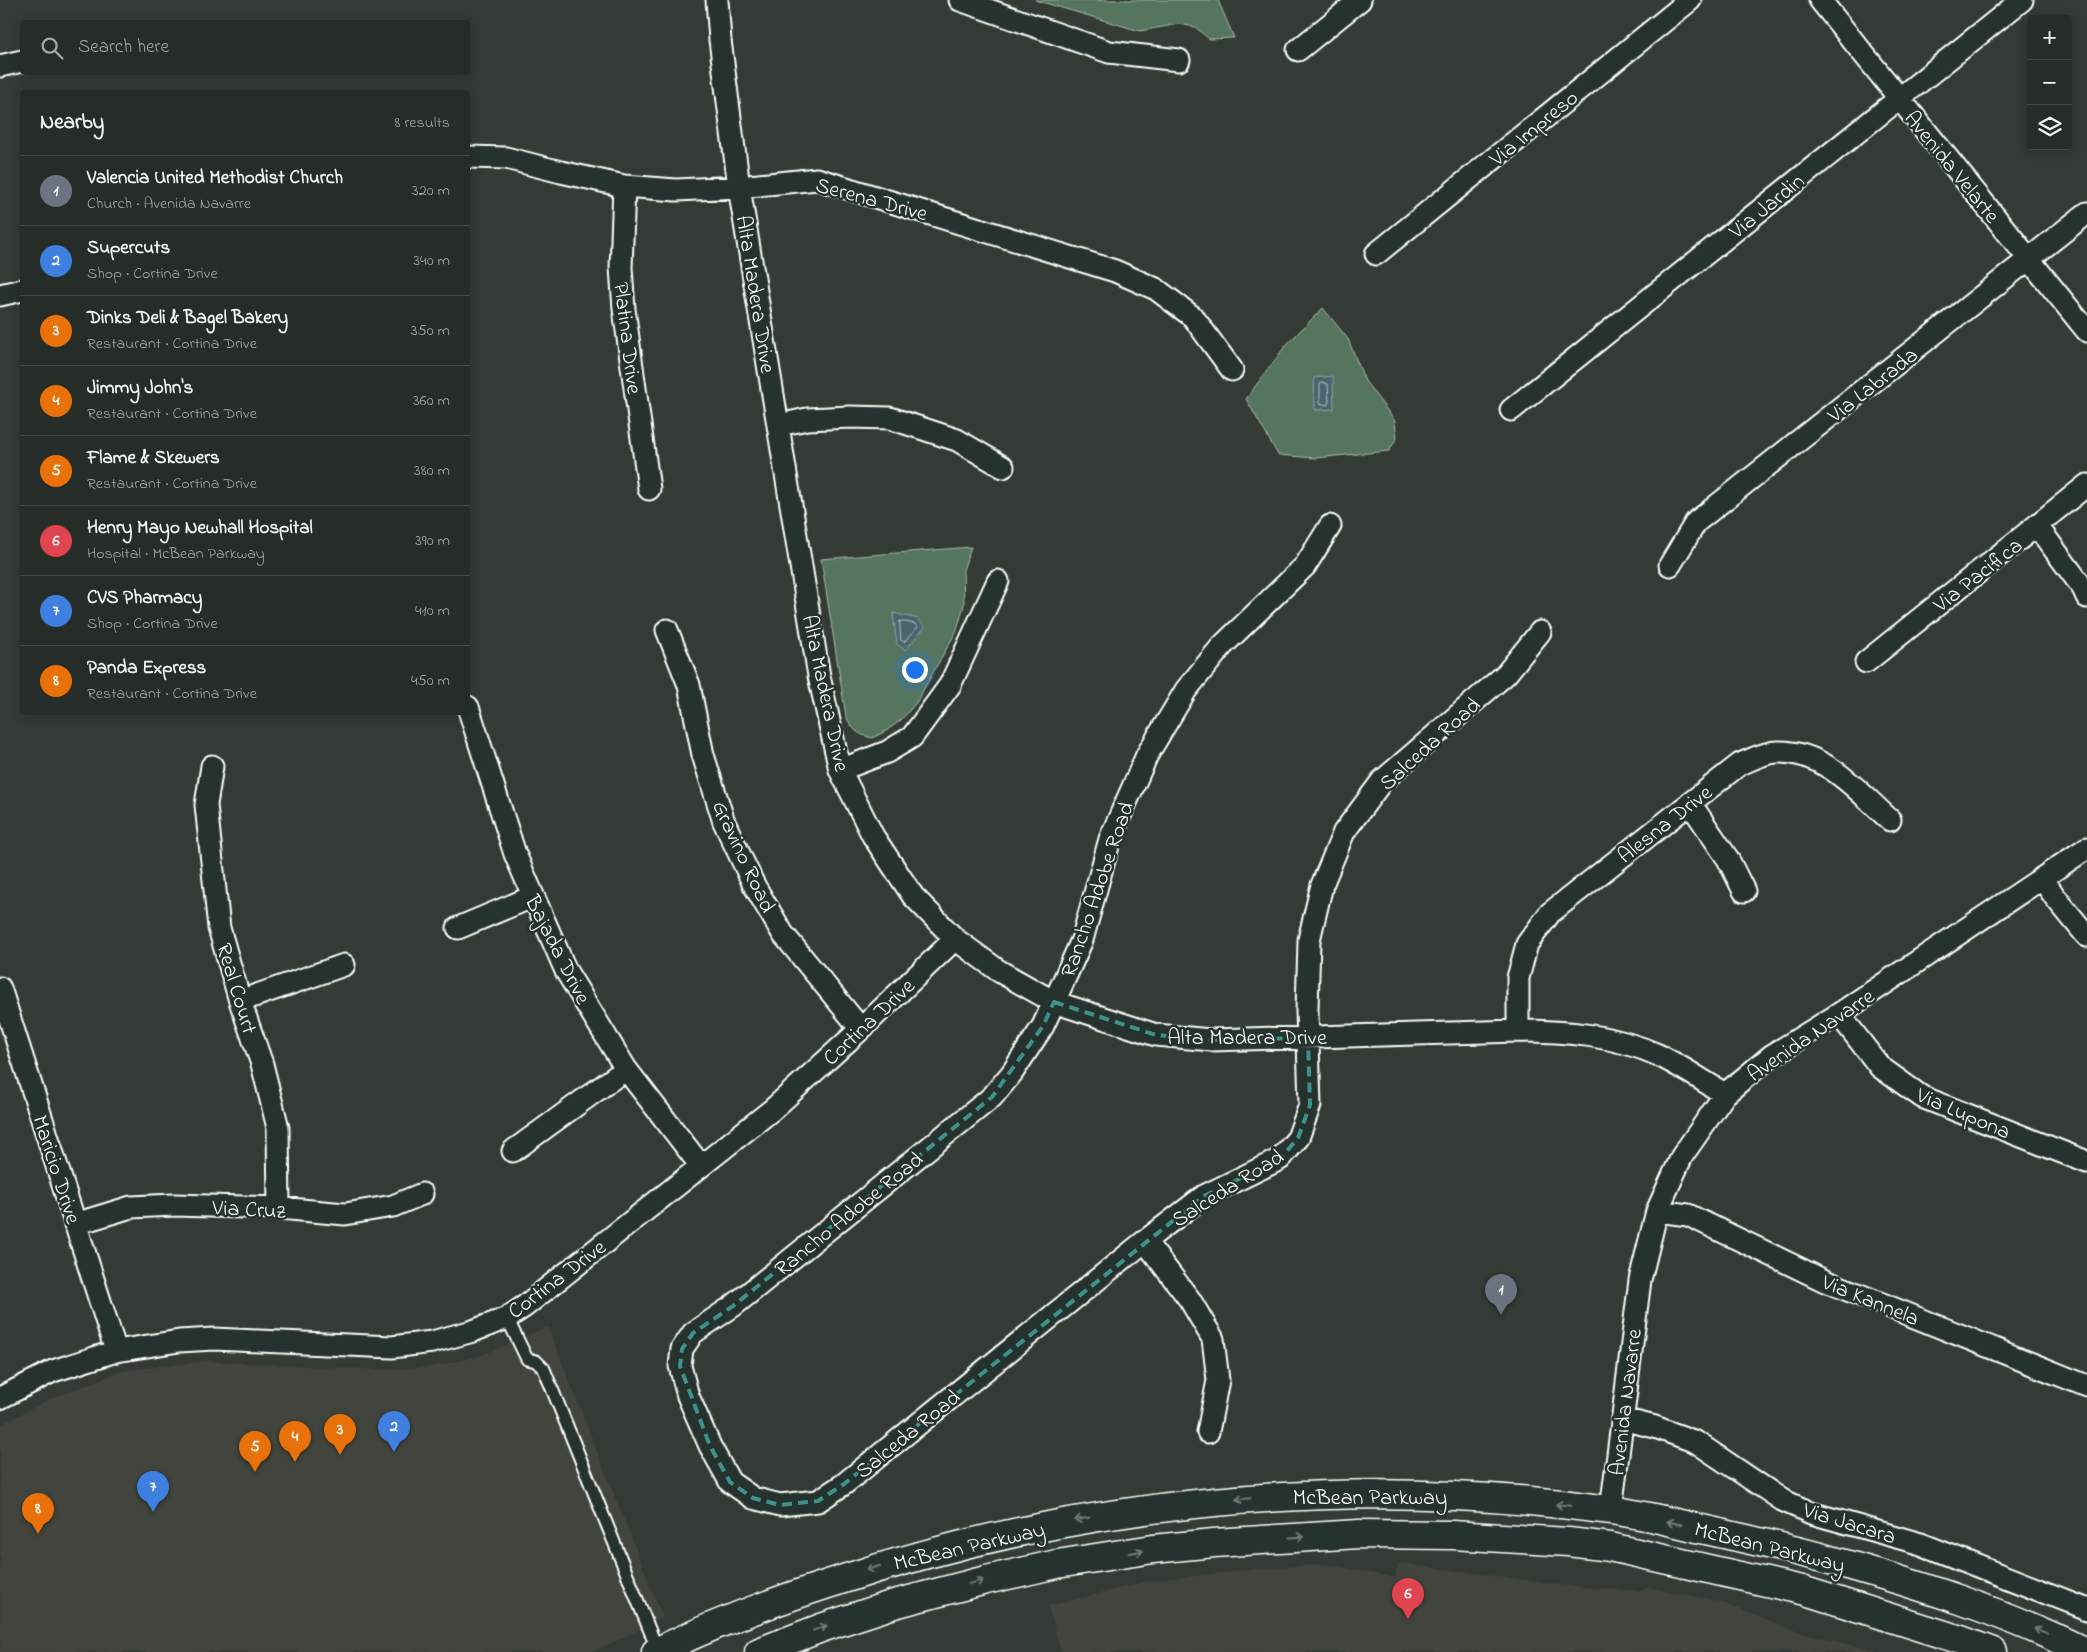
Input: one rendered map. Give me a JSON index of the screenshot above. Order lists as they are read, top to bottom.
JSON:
{
  "streets": {
    "main road": ["McBean Parkway"],
    "street": [
      "Via Impreso",
      "Avenida Velarte",
      "Serena Drive",
      "Via Jardin",
      "Alta Madera Drive",
      "Platina Drive",
      "Via Labrada",
      "Via Pacifica",
      "Salceda Road",
      "Alesna Drive",
      "Gravino Road",
      "Rancho Adobe Road",
      "Bajada Drive",
      "Real Court",
      "Cortina Drive",
      "Avenida Navarre",
      "Via Lupona",
      "Maricio Drive",
      "Via Cruz",
      "Via Kannela",
      "Via Jacara"
    ]
  },
  "crossings": [
    ["Avenida Velarte", "Via Jardin"],
    ["Avenida Velarte", "Via Labrada"],
    ["Serena Drive", "Alta Madera Drive"],
    ["Serena Drive", "Platina Drive"],
    ["Alta Madera Drive", "Salceda Road"],
    ["Alta Madera Drive", "Alesna Drive"],
    ["Alta Madera Drive", "Rancho Adobe Road"],
    ["Alta Madera Drive", "Cortina Drive"],
    ["Alta Madera Drive", "Avenida Navarre"],
    ["Salceda Road", "Rancho Adobe Road"],
    ["Gravino Road", "Cortina Drive"],
    ["Bajada Drive", "Cortina Drive"],
    ["Real Court", "Via Cruz"],
    ["Cortina Drive", "Maricio Drive"],
    ["Avenida Navarre", "Via Lupona"],
    ["Avenida Navarre", "Via Kannela"],
    ["Avenida Navarre", "McBean Parkway"],
    ["Avenida Navarre", "Via Jacara"],
    ["Maricio Drive", "Via Cruz"]
  ],
  "page": {
    "map_buttons": ["+", "−"],
    "search": "Search here",
    "heading": ["Nearby", "8 results"],
    "list": [
      {
        "mark": "1",
        "name": "Valencia United Methodist Church",
        "note": "Church · Avenida Navarre",
        "value": "320 m"
      },
      {
        "mark": "2",
        "name": "Supercuts",
        "note": "Shop · Cortina Drive",
        "value": "340 m"
      },
      {
        "mark": "3",
        "name": "Dinks Deli & Bagel Bakery",
        "note": "Restaurant · Cortina Drive",
        "value": "350 m"
      },
      {
        "mark": "4",
        "name": "Jimmy John's",
        "note": "Restaurant · Cortina Drive",
        "value": "360 m"
      },
      {
        "mark": "5",
        "name": "Flame & Skewers",
        "note": "Restaurant · Cortina Drive",
        "value": "380 m"
      },
      {
        "mark": "6",
        "name": "Henry Mayo Newhall Hospital",
        "note": "Hospital · McBean Parkway",
        "value": "390 m"
      },
      {
        "mark": "7",
        "name": "CVS Pharmacy",
        "note": "Shop · Cortina Drive",
        "value": "410 m"
      },
      {
        "mark": "8",
        "name": "Panda Express",
        "note": "Restaurant · Cortina Drive",
        "value": "450 m"
      }
    ],
    "pins": [
      "1",
      "2",
      "3",
      "4",
      "5",
      "7",
      "8",
      "6"
    ]
  }
}
